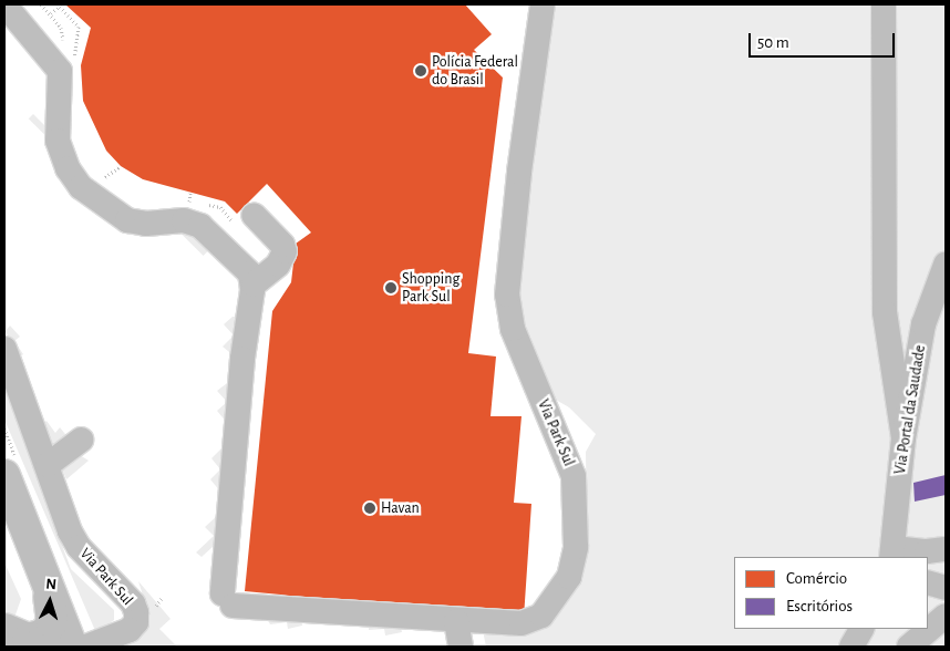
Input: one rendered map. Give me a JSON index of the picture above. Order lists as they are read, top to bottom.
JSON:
{
  "streets": {
    "lane": ["Via Portal da Saudade", "Via Park Sul"]
  },
  "places": ["Polícia Federal do Brasil", "Shopping Park Sul", "Havan"],
  "legend": ["Comércio", "Escritórios"],
  "scale_bar": "50 m",
  "north": "top"
}
